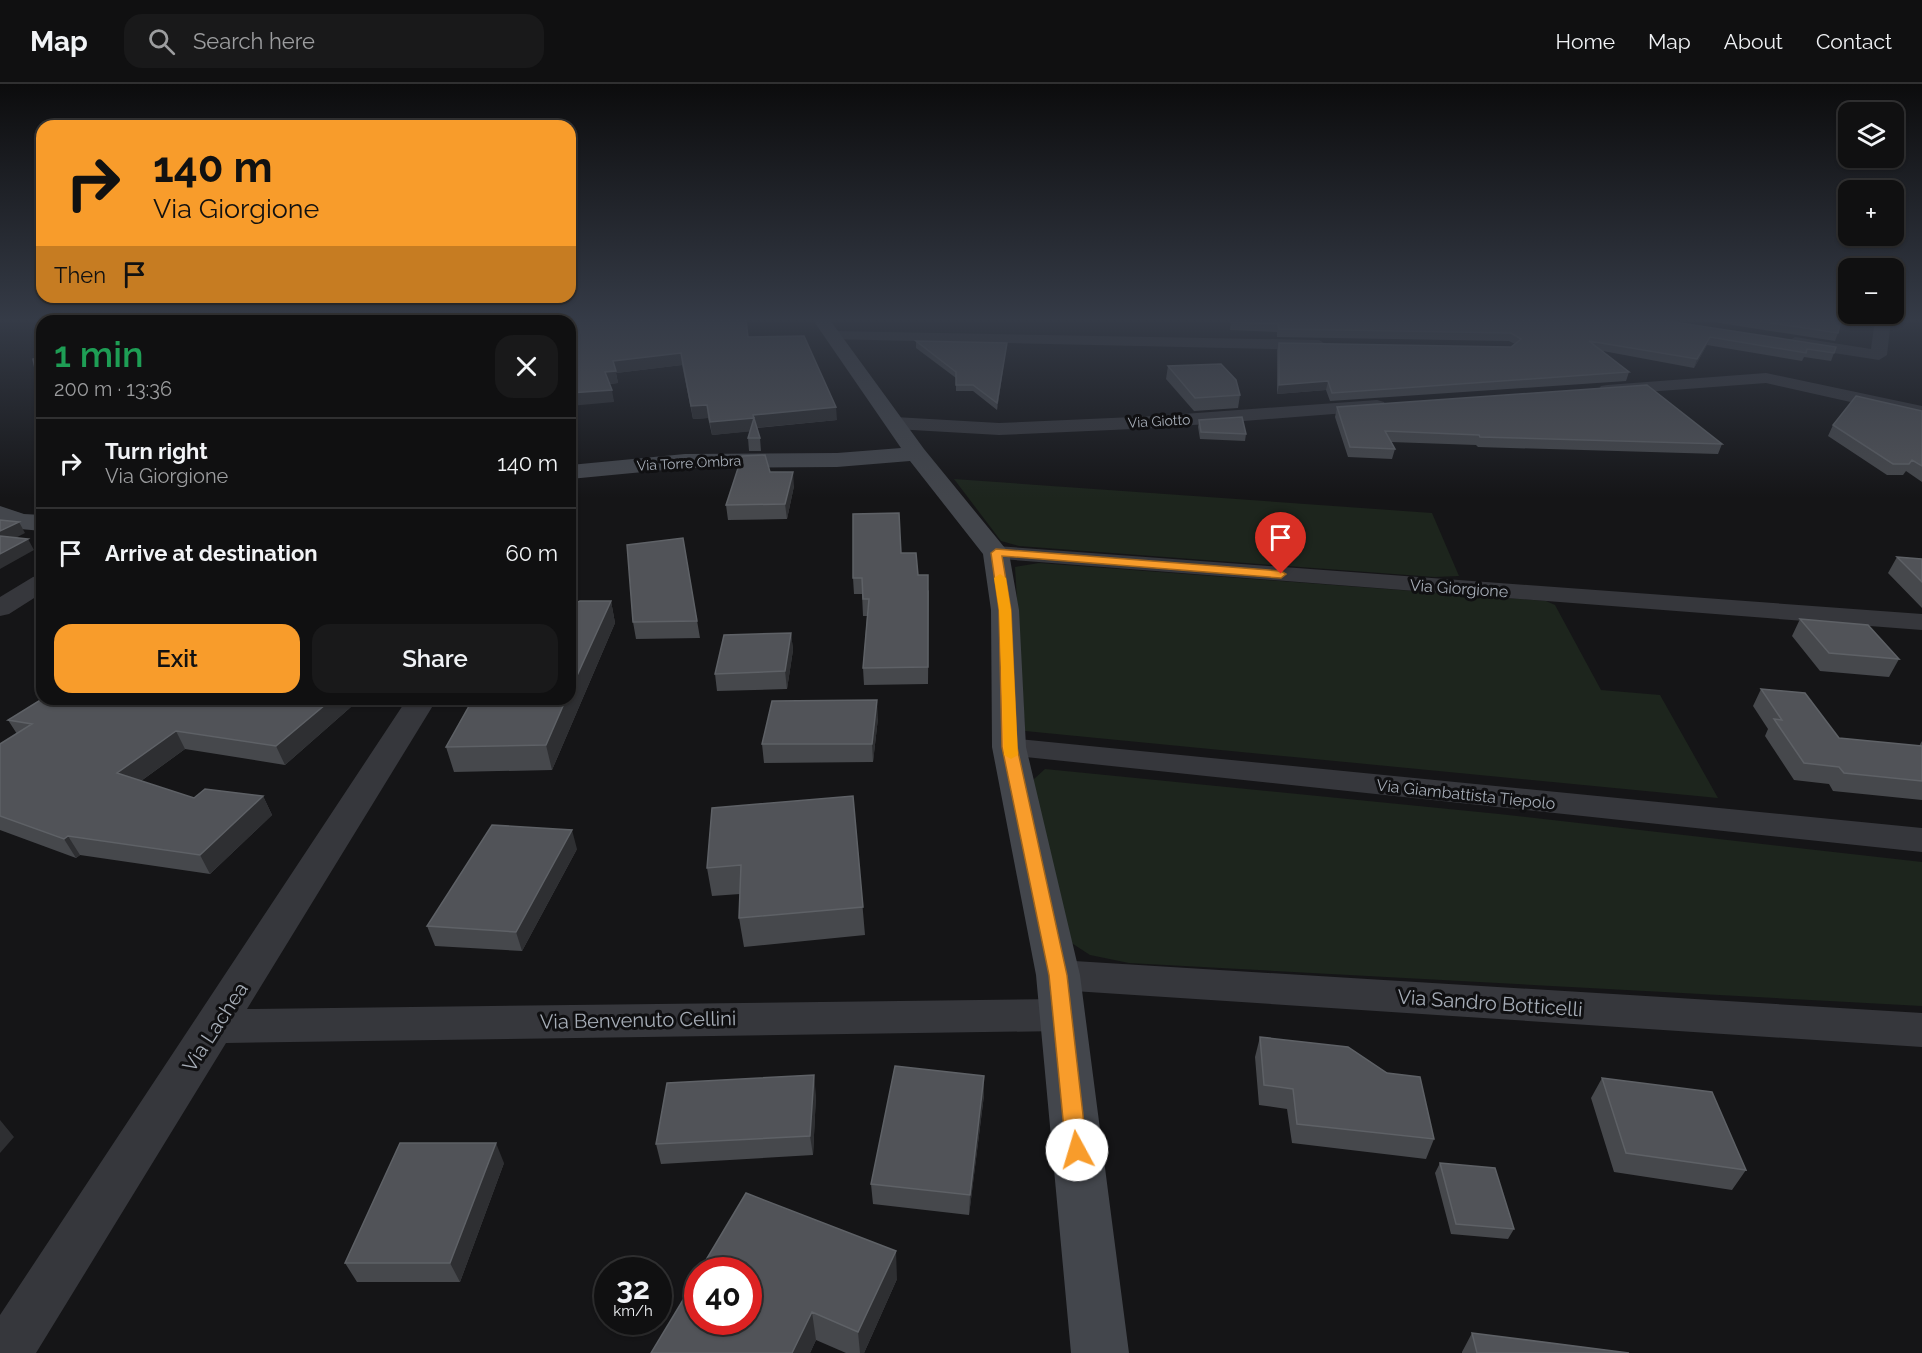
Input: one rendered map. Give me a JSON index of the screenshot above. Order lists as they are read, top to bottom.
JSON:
{
  "streets": {
    "street": [
      "Via Giotto",
      "Via Torre Ombra",
      "Via Giorgione",
      "Via Giambattista Tiepolo",
      "Via Sandro Botticelli",
      "Via Benvenuto Cellini",
      "Via Lachea"
    ]
  },
  "crossings": [
    ["Via Giotto", "Via Torre Ombra"],
    ["Via Benvenuto Cellini", "Via Lachea"]
  ],
  "page": {
    "header": "Map",
    "search": "Search here",
    "nav": [
      "Home",
      "Map",
      "About",
      "Contact"
    ],
    "map_buttons": ["+", "−"],
    "turn": ["140 m", "Via Giorgione"],
    "then": "Then",
    "heading": ["1 min", "200 m · 13:36"],
    "list": [
      {
        "name": "Turn right",
        "note": "Via Giorgione",
        "value": "140 m"
      },
      {
        "name": "Arrive at destination",
        "value": "60 m"
      }
    ],
    "buttons": ["Exit", "Share"],
    "speed": "32 km/h",
    "limit": "40"
  }
}
